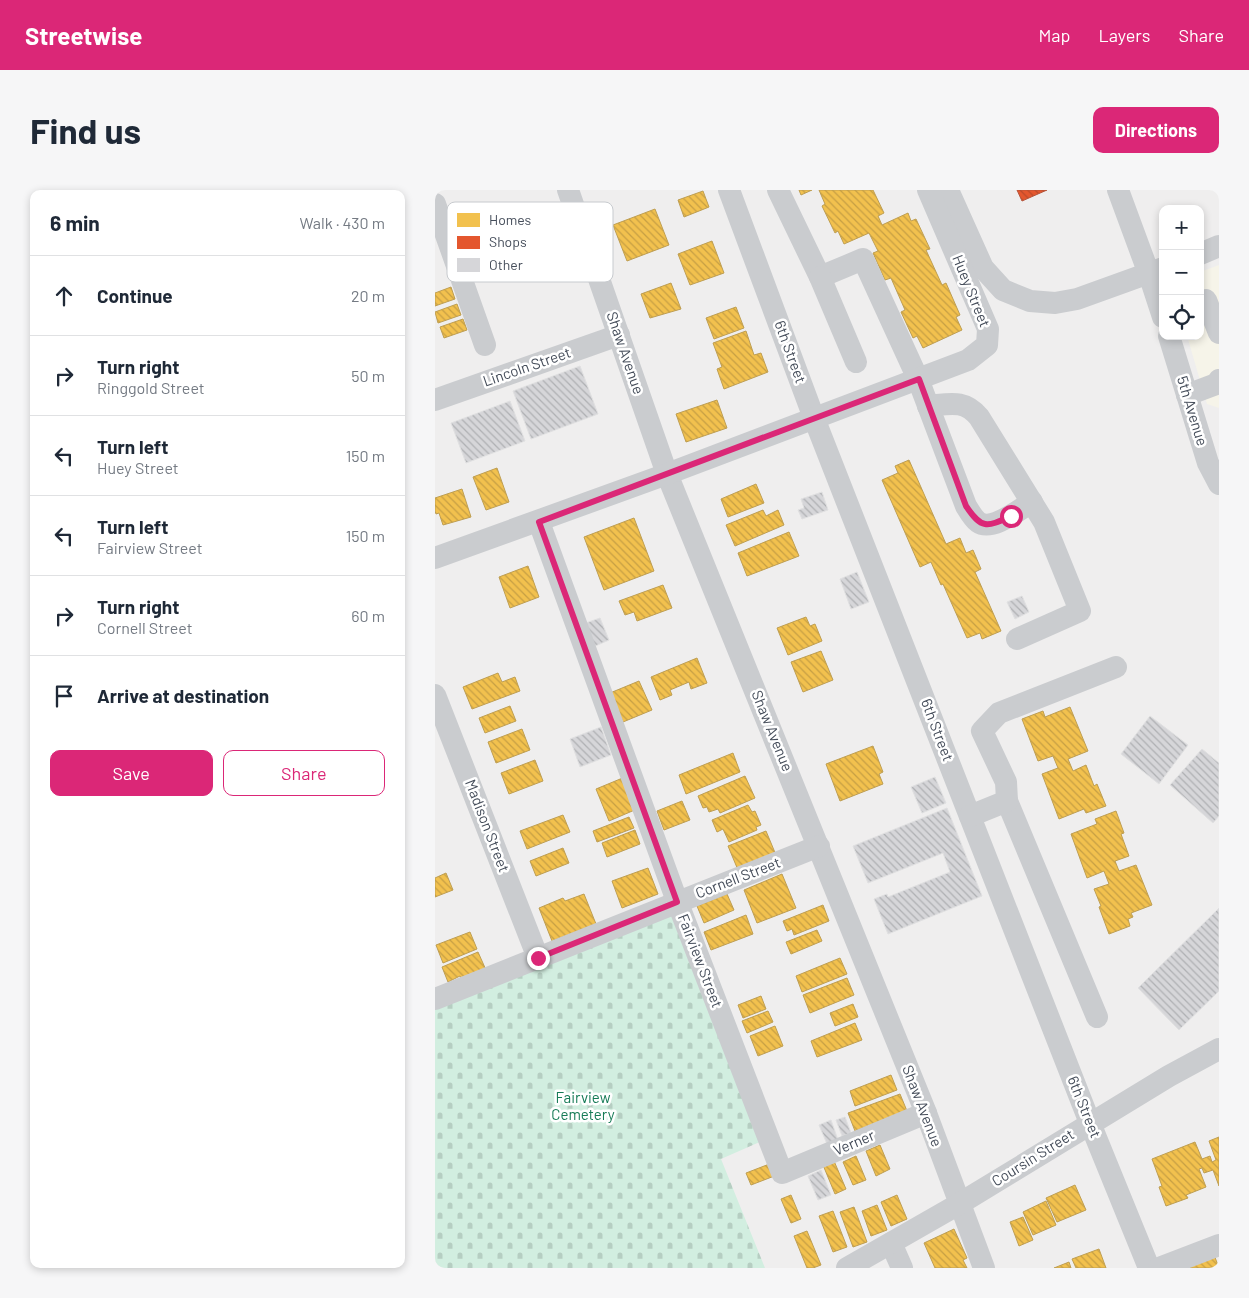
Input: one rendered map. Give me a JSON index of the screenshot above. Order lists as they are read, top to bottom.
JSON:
{
  "streets": {
    "street": [
      "Huey Street",
      "6th Street",
      "Shaw Avenue",
      "Lincoln Street",
      "5th Avenue",
      "Madison Street",
      "Cornell Street",
      "Fairview Street",
      "Verner",
      "Coursin Street"
    ]
  },
  "crossings": [
    ["Huey Street", "6th Street"],
    ["Huey Street", "Shaw Avenue"],
    ["Huey Street", "Fairview Street"],
    ["6th Street", "Coursin Street"],
    ["Shaw Avenue", "Lincoln Street"],
    ["Shaw Avenue", "Cornell Street"],
    ["Shaw Avenue", "Verner"],
    ["Shaw Avenue", "Coursin Street"],
    ["Madison Street", "Cornell Street"],
    ["Cornell Street", "Fairview Street"],
    ["Fairview Street", "Verner"]
  ],
  "parks": ["Fairview Cemetery"],
  "legend": ["Homes", "Shops", "Other"],
  "page": {
    "header": "Streetwise",
    "nav": ["Map", "Layers", "Share"],
    "buttons": [
      "Directions",
      ["Save", "Share"]
    ],
    "title": "Find us",
    "heading": ["6 min", "Walk · 430 m"],
    "map_buttons": ["+", "−"],
    "list": [
      ["Continue", "20 m"],
      ["Turn right", "Ringgold Street", "50 m"],
      ["Turn left", "Huey Street", "150 m"],
      ["Turn left", "Fairview Street", "150 m"],
      ["Turn right", "Cornell Street", "60 m"],
      "Arrive at destination"
    ]
  }
}
